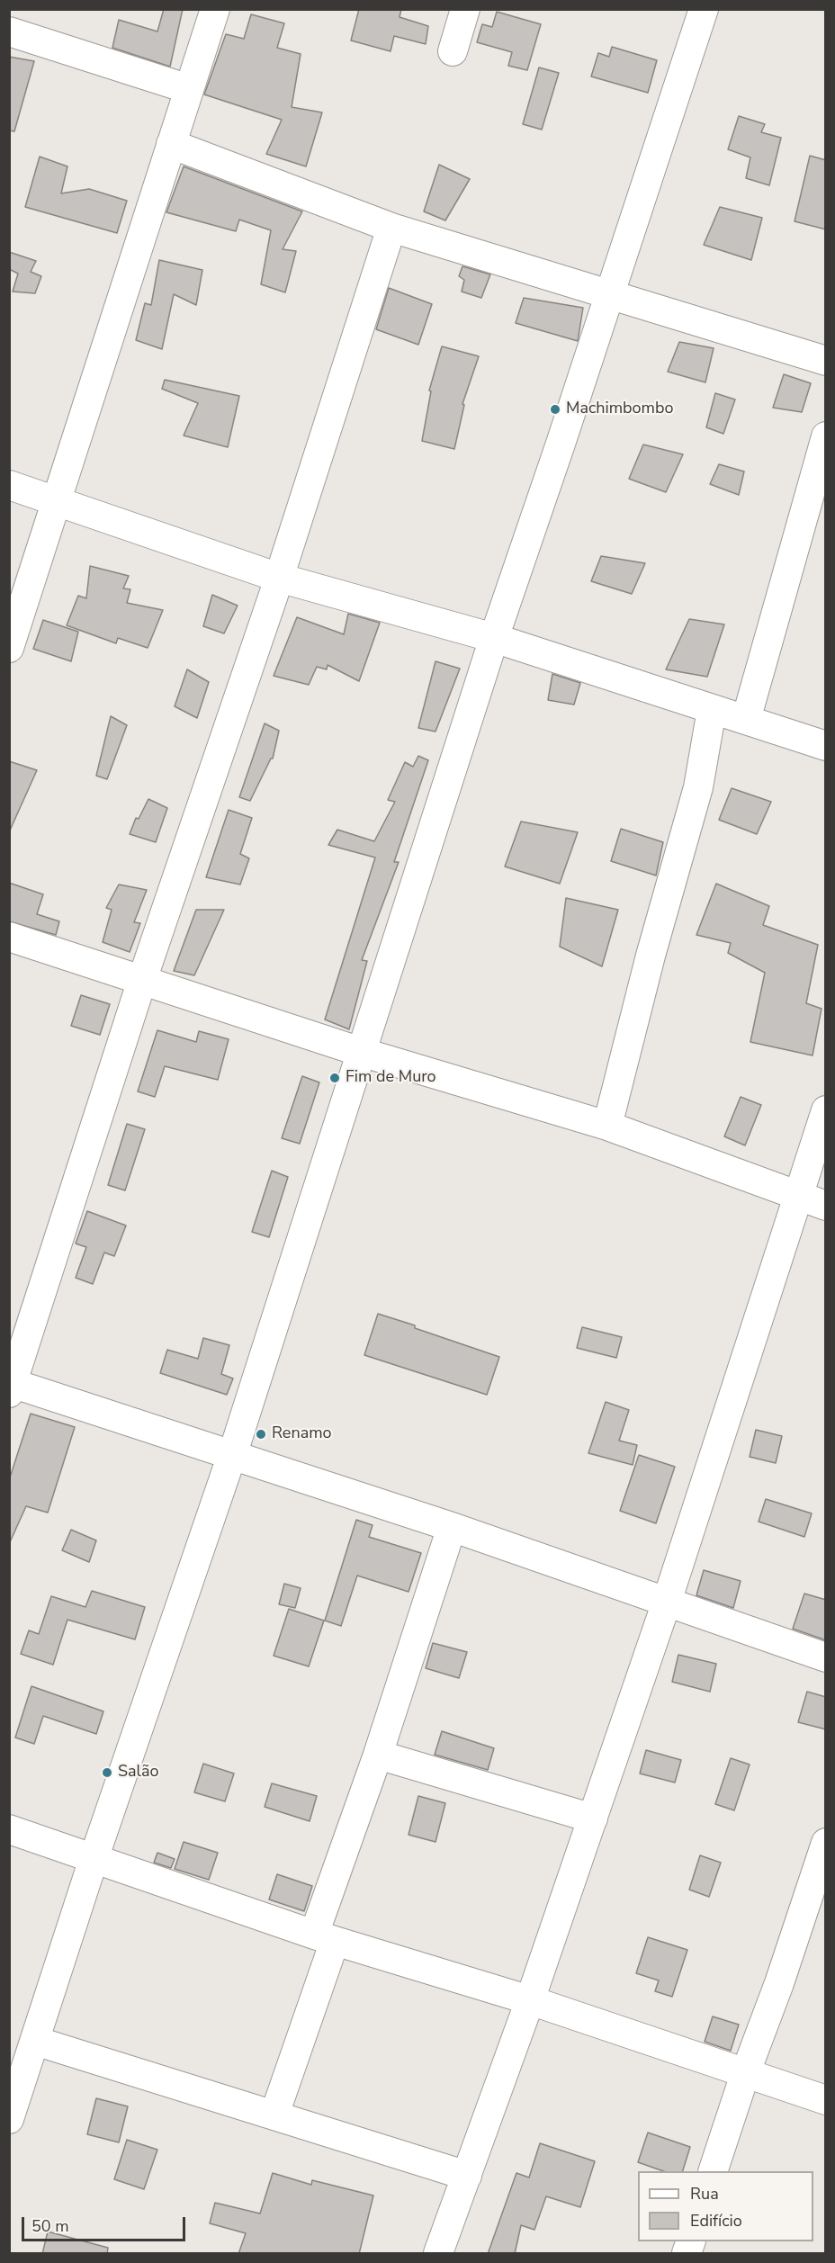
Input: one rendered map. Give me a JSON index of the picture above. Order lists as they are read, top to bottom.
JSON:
{
  "places": [
    "Machimbombo",
    "Fim de Muro",
    "Renamo",
    "Salão"
  ],
  "legend": ["Rua", "Edifício"],
  "scale_bar": "50 m"
}
